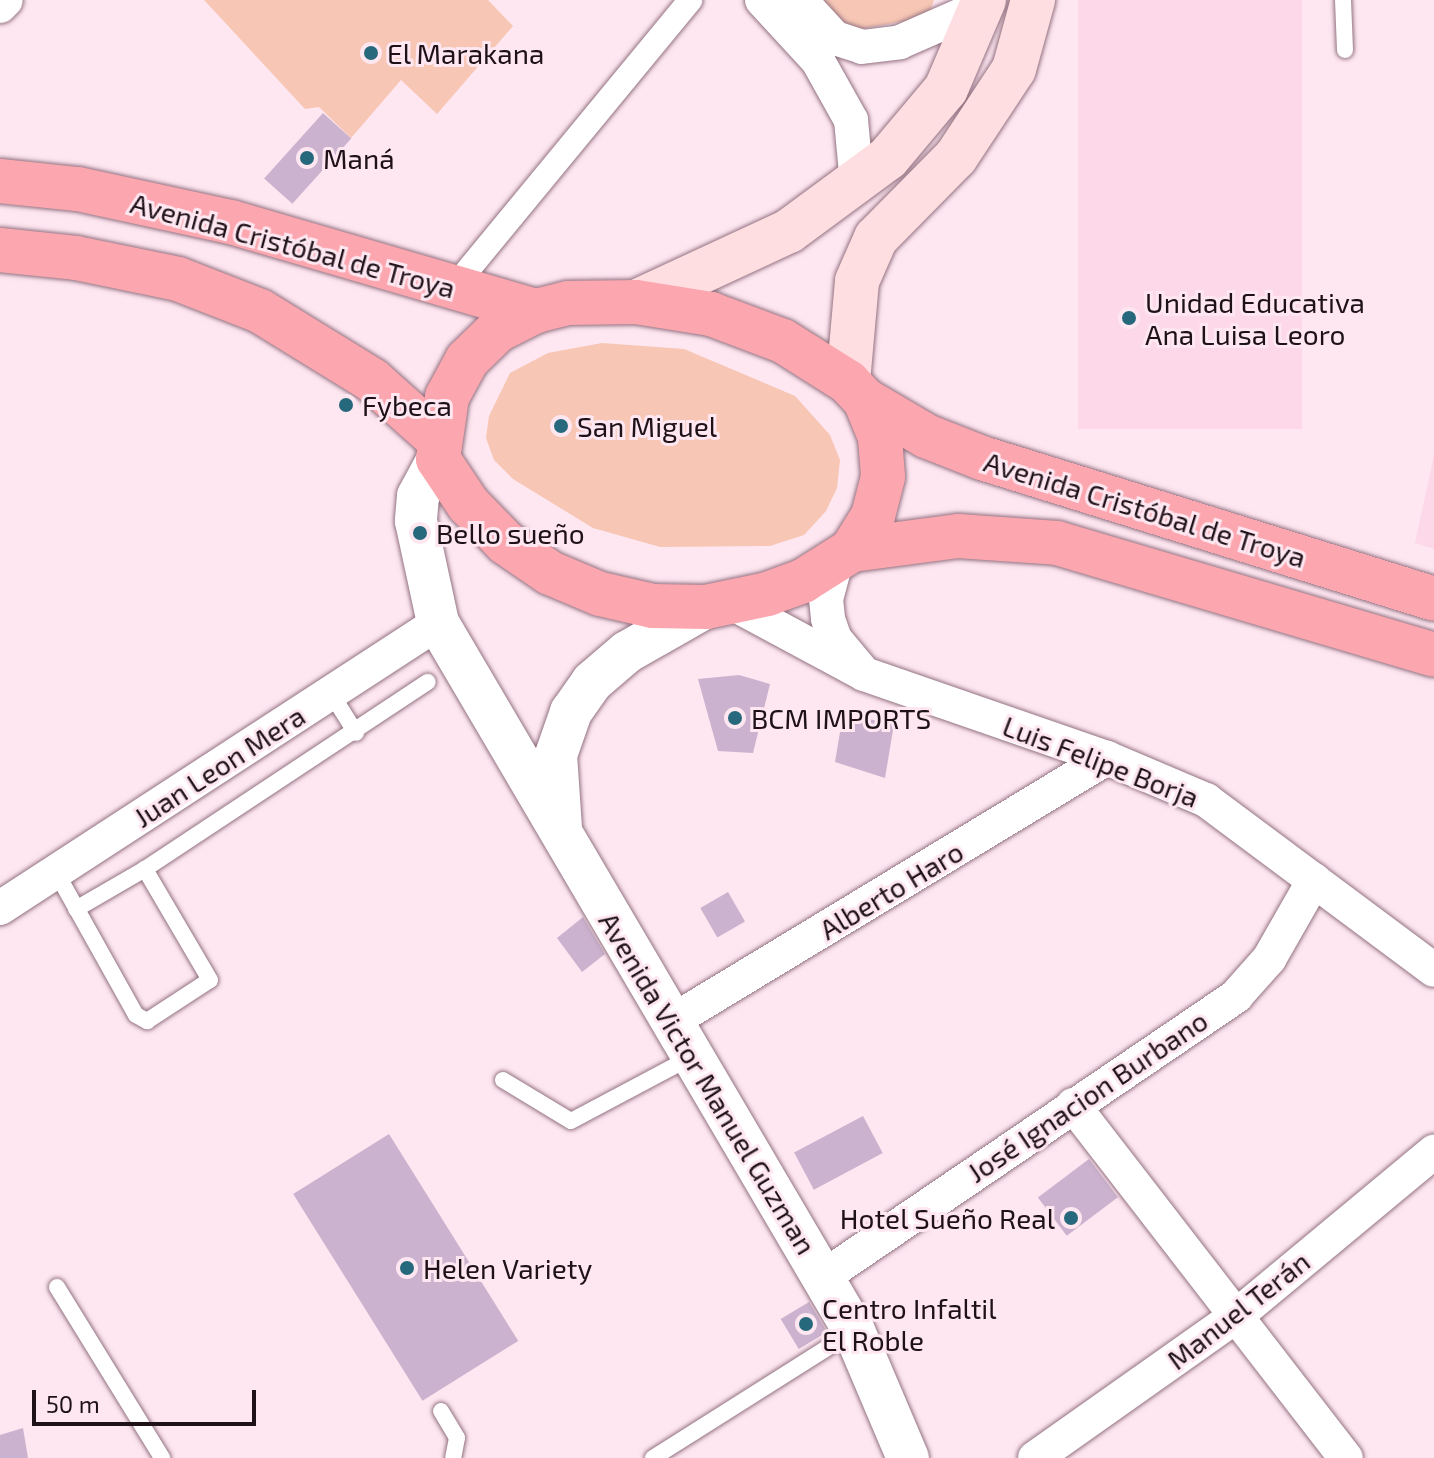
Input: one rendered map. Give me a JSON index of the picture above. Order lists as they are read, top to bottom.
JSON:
{
  "streets": {
    "highway": ["Avenida Cristóbal de Troya"],
    "street": [
      "Luis Felipe Borja",
      "Juan Leon Mera",
      "Alberto Haro",
      "Avenida Victor Manuel Guzman",
      "José Ignacion Burbano",
      "Manuel Terán"
    ]
  },
  "crossings": [
    ["Luis Felipe Borja", "Alberto Haro"],
    ["Luis Felipe Borja", "Avenida Victor Manuel Guzman"],
    ["Luis Felipe Borja", "José Ignacion Burbano"],
    ["Juan Leon Mera", "Avenida Victor Manuel Guzman"],
    ["Alberto Haro", "Avenida Victor Manuel Guzman"],
    ["Avenida Victor Manuel Guzman", "José Ignacion Burbano"]
  ],
  "places": [
    "El Marakana",
    "Maná",
    "Unidad Educativa Ana Luisa Leoro",
    "Fybeca",
    "San Miguel",
    "Bello sueño",
    "BCM IMPORTS",
    "Hotel Sueño Real",
    "Helen Variety",
    "Centro Infaltil El Roble"
  ],
  "scale_bar": "50 m"
}
